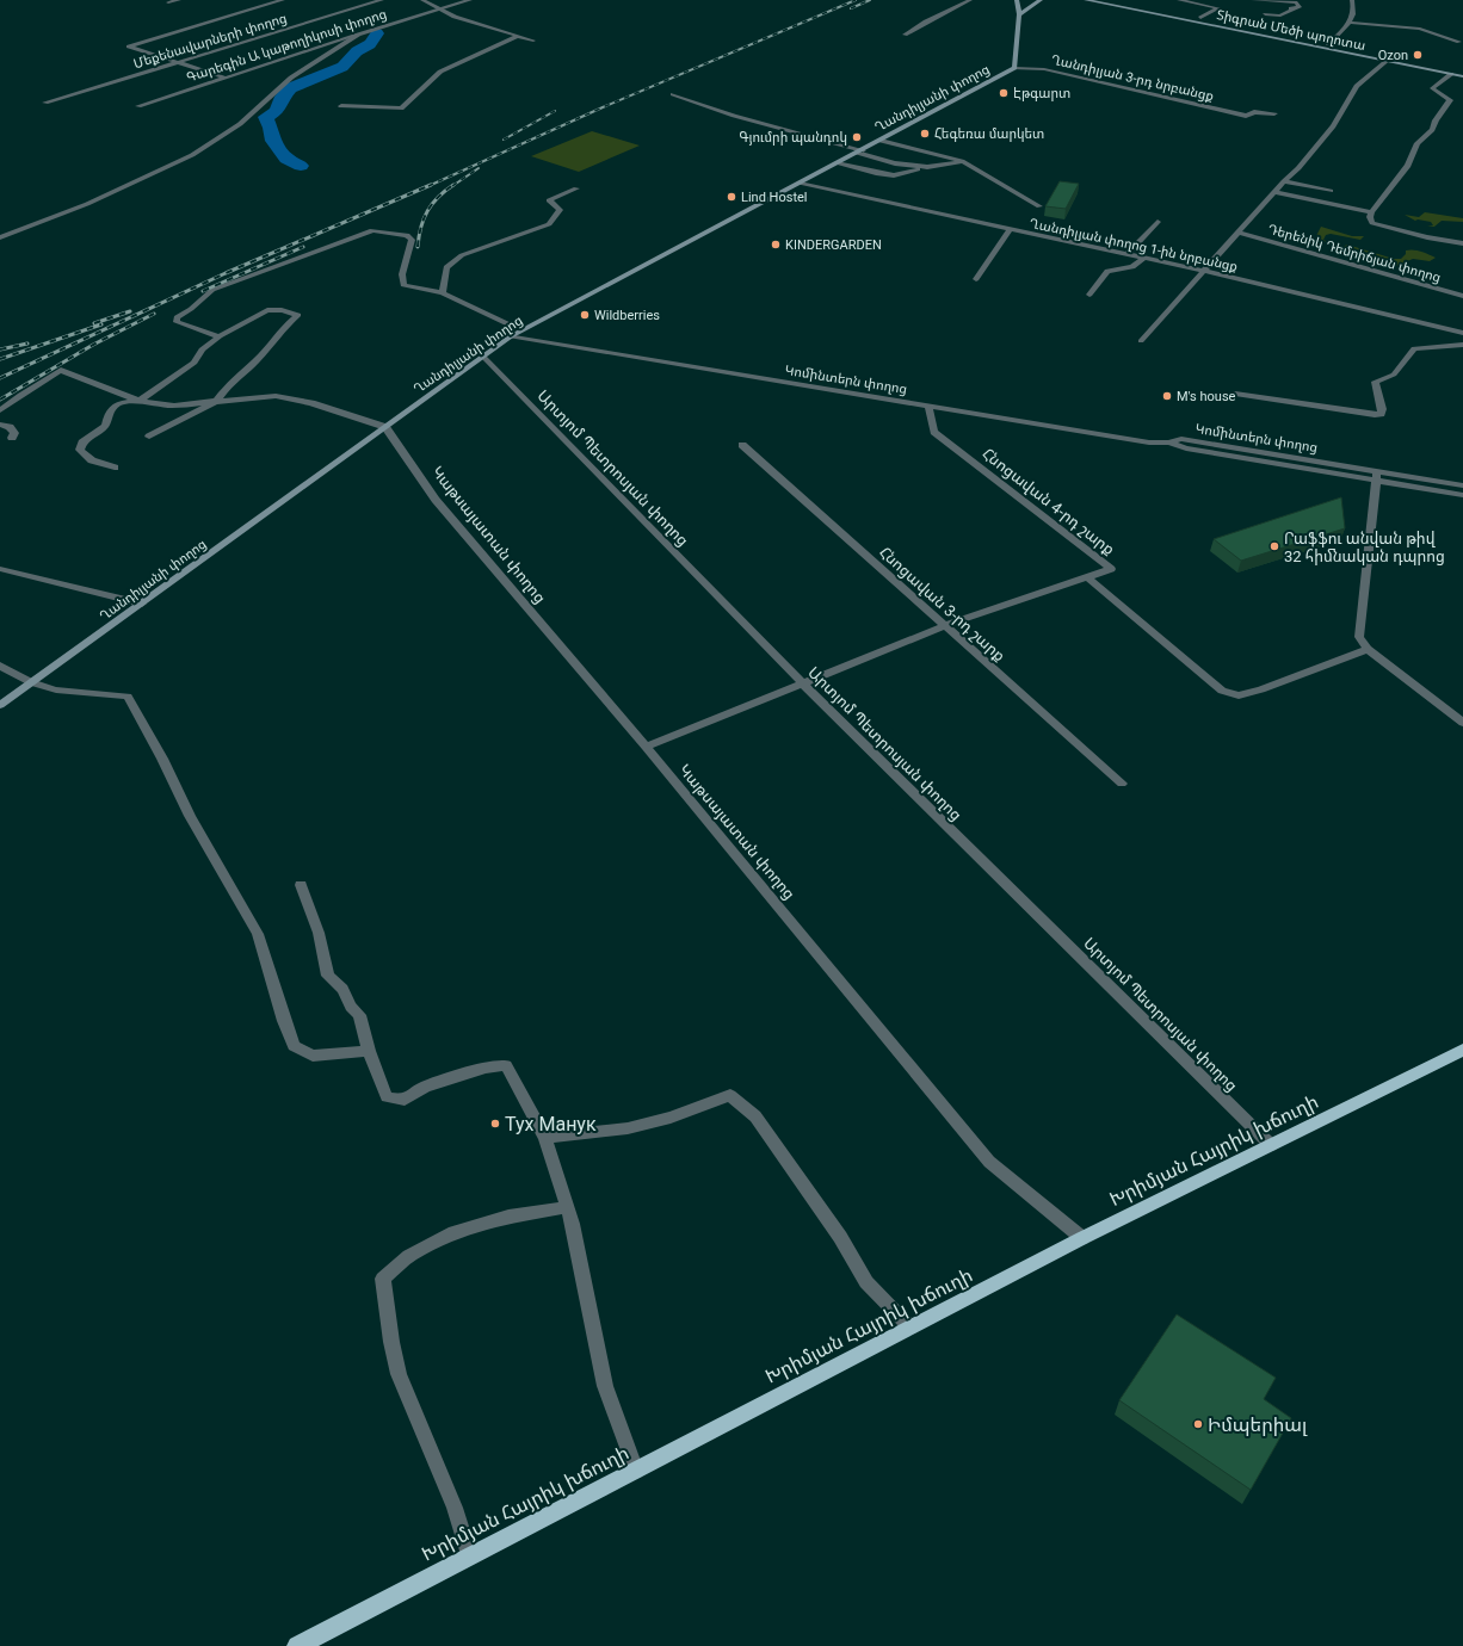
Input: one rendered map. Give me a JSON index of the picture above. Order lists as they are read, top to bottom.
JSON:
{
  "streets": {
    "highway": ["Խրիմյան Հայրիկ խճուղի"],
    "main road": ["Տիգրան Մեծի պողոտա", "Ղանդիլյանի փողոց"],
    "street": [
      "Մեքենավարների փողոց",
      "Գարեգին Ա կաթողիկոսի փողոց",
      "Ղանդիլյան 3-րդ նրբանցք",
      "Ղանդիլյան փողոց 1-ին նրբանցք",
      "Դերենիկ Դեմրիճյան փողոց",
      "Կոմինտերն փողոց",
      "Արտյոմ Պետրոսյան փողոց",
      "Հնոցավան 4-րդ շարք",
      "Կաթսայատան փողոց",
      "Հնոցավան 3-րդ շարք"
    ]
  },
  "crossings": [
    ["Ղանդիլյան 3-րդ նրբանցք", "Ղանդիլյանի փողոց"],
    ["Ղանդիլյանի փողոց", "Ղանդիլյան փողոց 1-ին նրբանցք"],
    ["Ղանդիլյանի փողոց", "Կոմինտերն փողոց"],
    ["Ղանդիլյանի փողոց", "Արտյոմ Պետրոսյան փողոց"],
    ["Ղանդիլյանի փողոց", "Կաթսայատան փողոց"],
    ["Կոմինտերն փողոց", "Հնոցավան 4-րդ շարք"],
    ["Արտյոմ Պետրոսյան փողոց", "Խրիմյան Հայրիկ խճուղի"],
    ["Կաթսայատան փողոց", "Խրիմյան Հայրիկ խճուղի"]
  ],
  "places": [
    "Ozon",
    "Էթգարտ",
    "Հեգեռա մարկետ",
    "Գյումրի պանդոկ",
    "Lind Hostel",
    "KINDERGARDEN",
    "Wildberries",
    "M's house",
    "Րաֆֆու անվան թիվ 32 հիմնական դպրոց",
    "Тух Манук",
    "Իմպերիալ"
  ]
}
